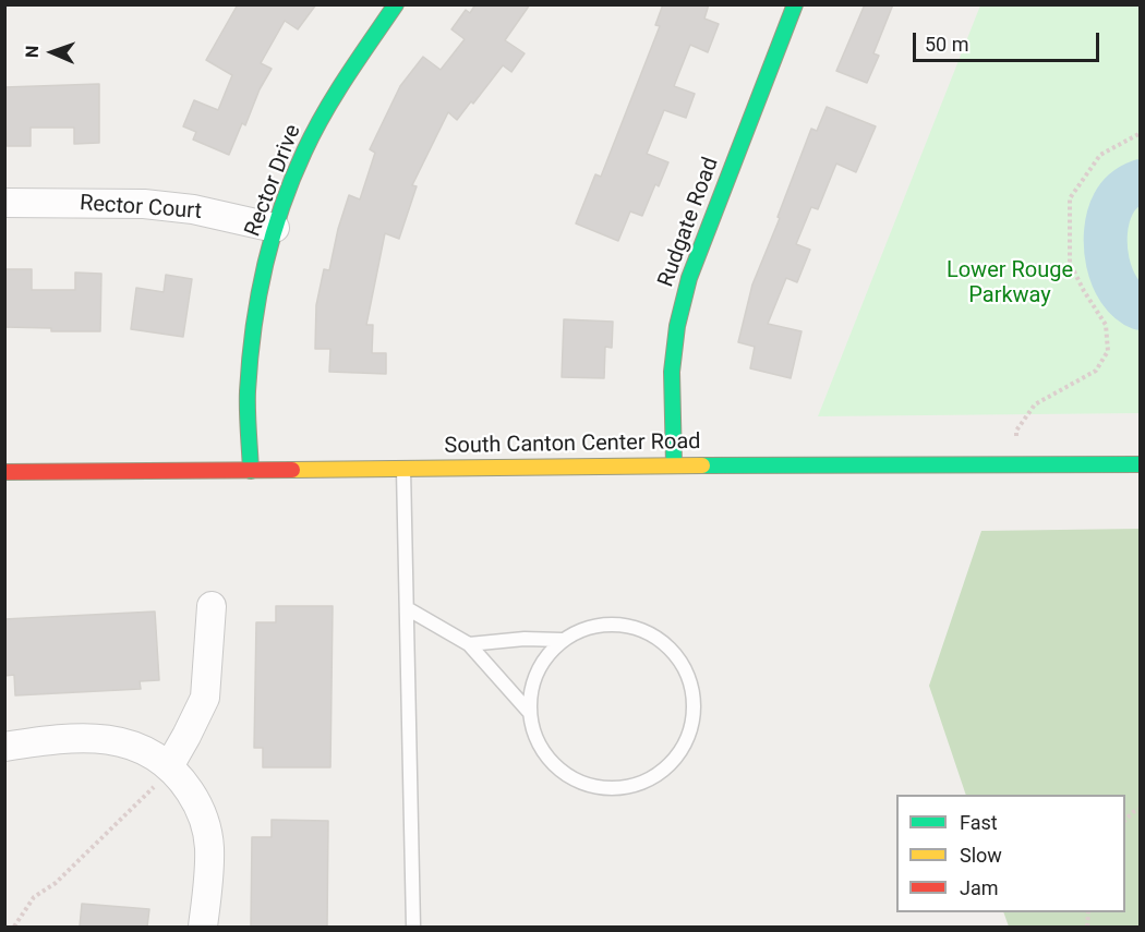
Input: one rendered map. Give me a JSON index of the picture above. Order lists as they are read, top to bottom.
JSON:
{
  "streets": {
    "main road": ["Rector Drive", "Rudgate Road", "South Canton Center Road"],
    "street": ["Rector Court"]
  },
  "crossings": [
    ["Rector Drive", "Rector Court"],
    ["Rector Drive", "South Canton Center Road"],
    ["Rudgate Road", "South Canton Center Road"]
  ],
  "parks": ["Lower Rouge Parkway"],
  "legend": ["Fast", "Slow", "Jam"],
  "scale_bar": "50 m",
  "north": "left"
}
